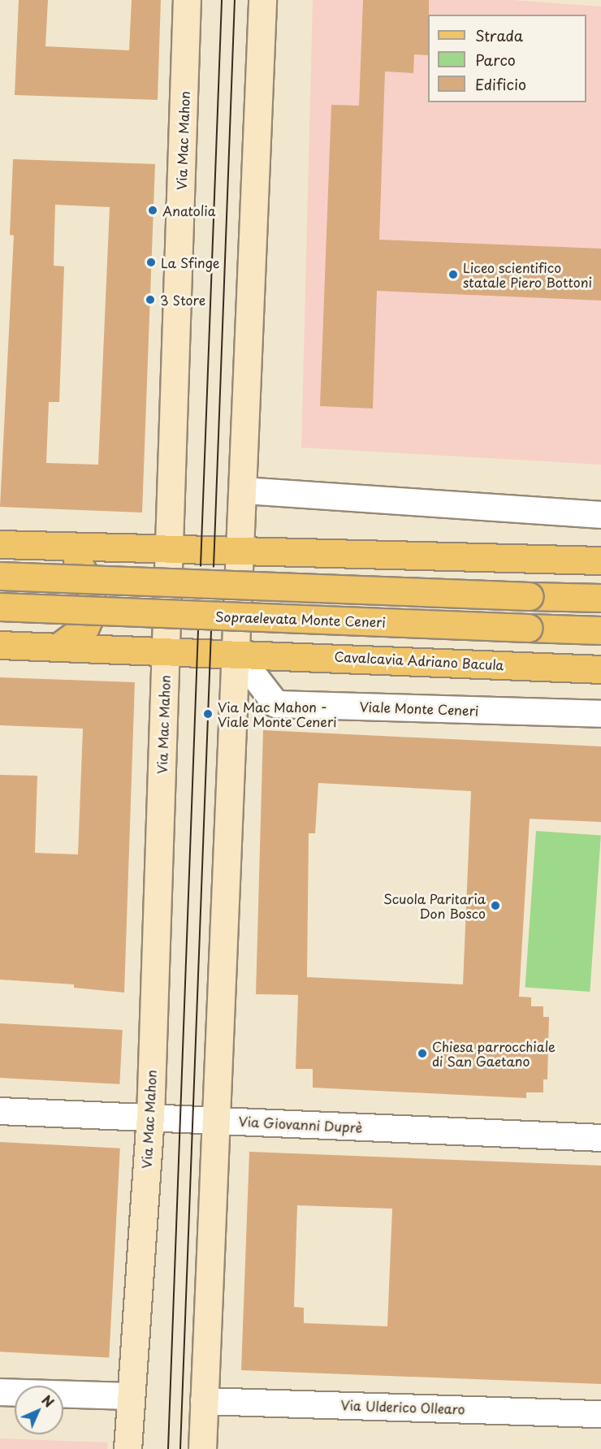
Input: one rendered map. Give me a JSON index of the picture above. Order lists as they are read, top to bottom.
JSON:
{
  "streets": {
    "main road": ["Via Mac Mahon", "Sopraelevata Monte Ceneri", "Cavalcavia Adriano Bacula"],
    "street": ["Viale Monte Ceneri", "Via Giovanni Duprè", "Via Ulderico Ollearo"]
  },
  "crossings": [
    ["Via Mac Mahon", "Via Giovanni Duprè"],
    ["Cavalcavia Adriano Bacula", "Viale Monte Ceneri"]
  ],
  "places": [
    "Anatolia",
    "La Sfinge",
    "Liceo scientifico statale Piero Bottoni",
    "3 Store",
    "Via Mac Mahon - Viale Monte Ceneri",
    "Scuola Paritaria Don Bosco",
    "Chiesa parrocchiale di San Gaetano"
  ],
  "legend": ["Strada", "Parco", "Edificio"],
  "north": "top right"
}
